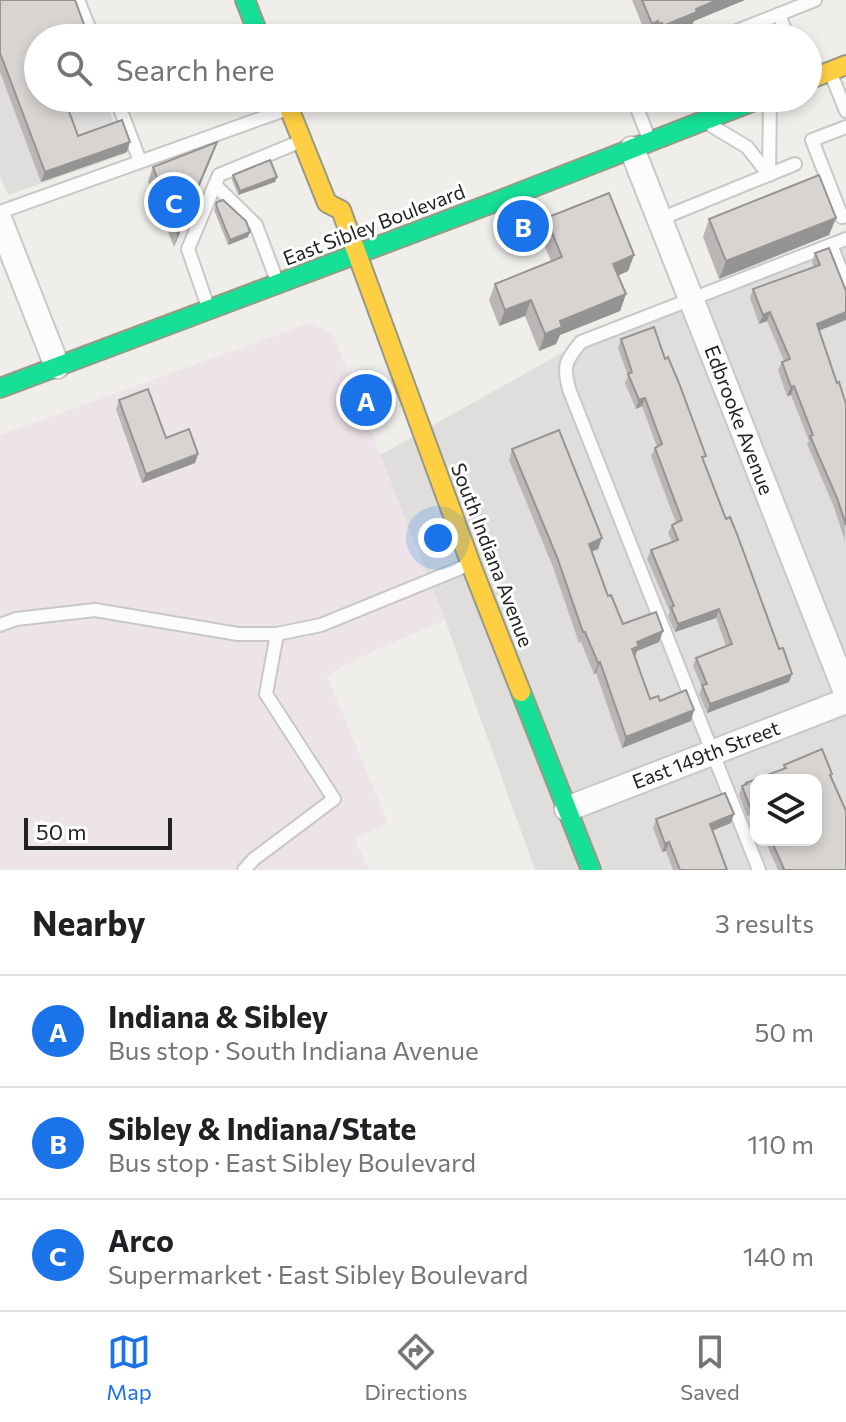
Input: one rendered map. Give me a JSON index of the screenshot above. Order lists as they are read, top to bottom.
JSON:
{
  "streets": {
    "main road": ["East Sibley Boulevard", "South Indiana Avenue"],
    "street": ["Edbrooke Avenue", "East 149th Street"]
  },
  "crossings": [
    ["East Sibley Boulevard", "Edbrooke Avenue"],
    ["East Sibley Boulevard", "South Indiana Avenue"],
    ["South Indiana Avenue", "East 149th Street"]
  ],
  "scale_bar": "50 m",
  "page": {
    "search": "Search here",
    "pins": ["C", "B", "A"],
    "scale": "50 m",
    "heading": ["Nearby", "3 results"],
    "list": [
      {
        "mark": "A",
        "name": "Indiana & Sibley",
        "note": "Bus stop · South Indiana Avenue",
        "value": "50 m"
      },
      {
        "mark": "B",
        "name": "Sibley & Indiana/State",
        "note": "Bus stop · East Sibley Boulevard",
        "value": "110 m"
      },
      {
        "mark": "C",
        "name": "Arco",
        "note": "Supermarket · East Sibley Boulevard",
        "value": "140 m"
      }
    ],
    "nav": ["Map", "Directions", "Saved"]
  }
}
